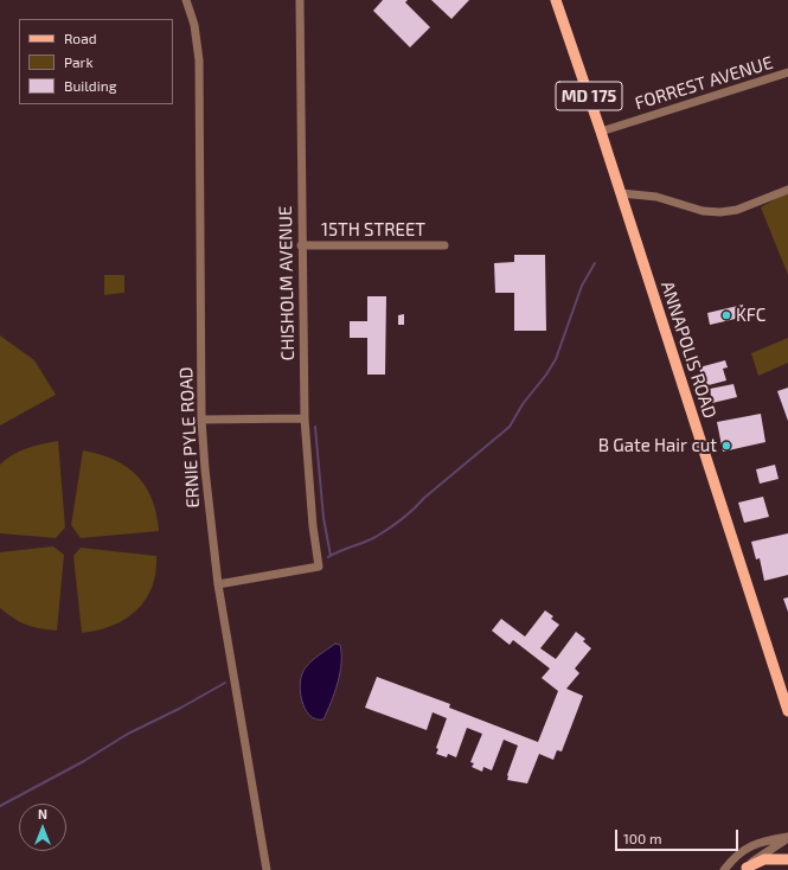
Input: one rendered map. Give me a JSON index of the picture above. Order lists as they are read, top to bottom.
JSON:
{
  "streets": {
    "main road": ["MD 175", "ANNAPOLIS ROAD"],
    "street": [
      "FORREST AVENUE",
      "15TH STREET",
      "CHISHOLM AVENUE",
      "ERNIE PYLE ROAD"
    ]
  },
  "crossings": [
    ["FORREST AVENUE", "ANNAPOLIS ROAD"],
    ["15TH STREET", "CHISHOLM AVENUE"],
    ["CHISHOLM AVENUE", "ERNIE PYLE ROAD"]
  ],
  "places": ["KFC", "B Gate Hair cut"],
  "legend": ["Road", "Park", "Building"],
  "scale_bar": "100 m",
  "north": "top"
}
